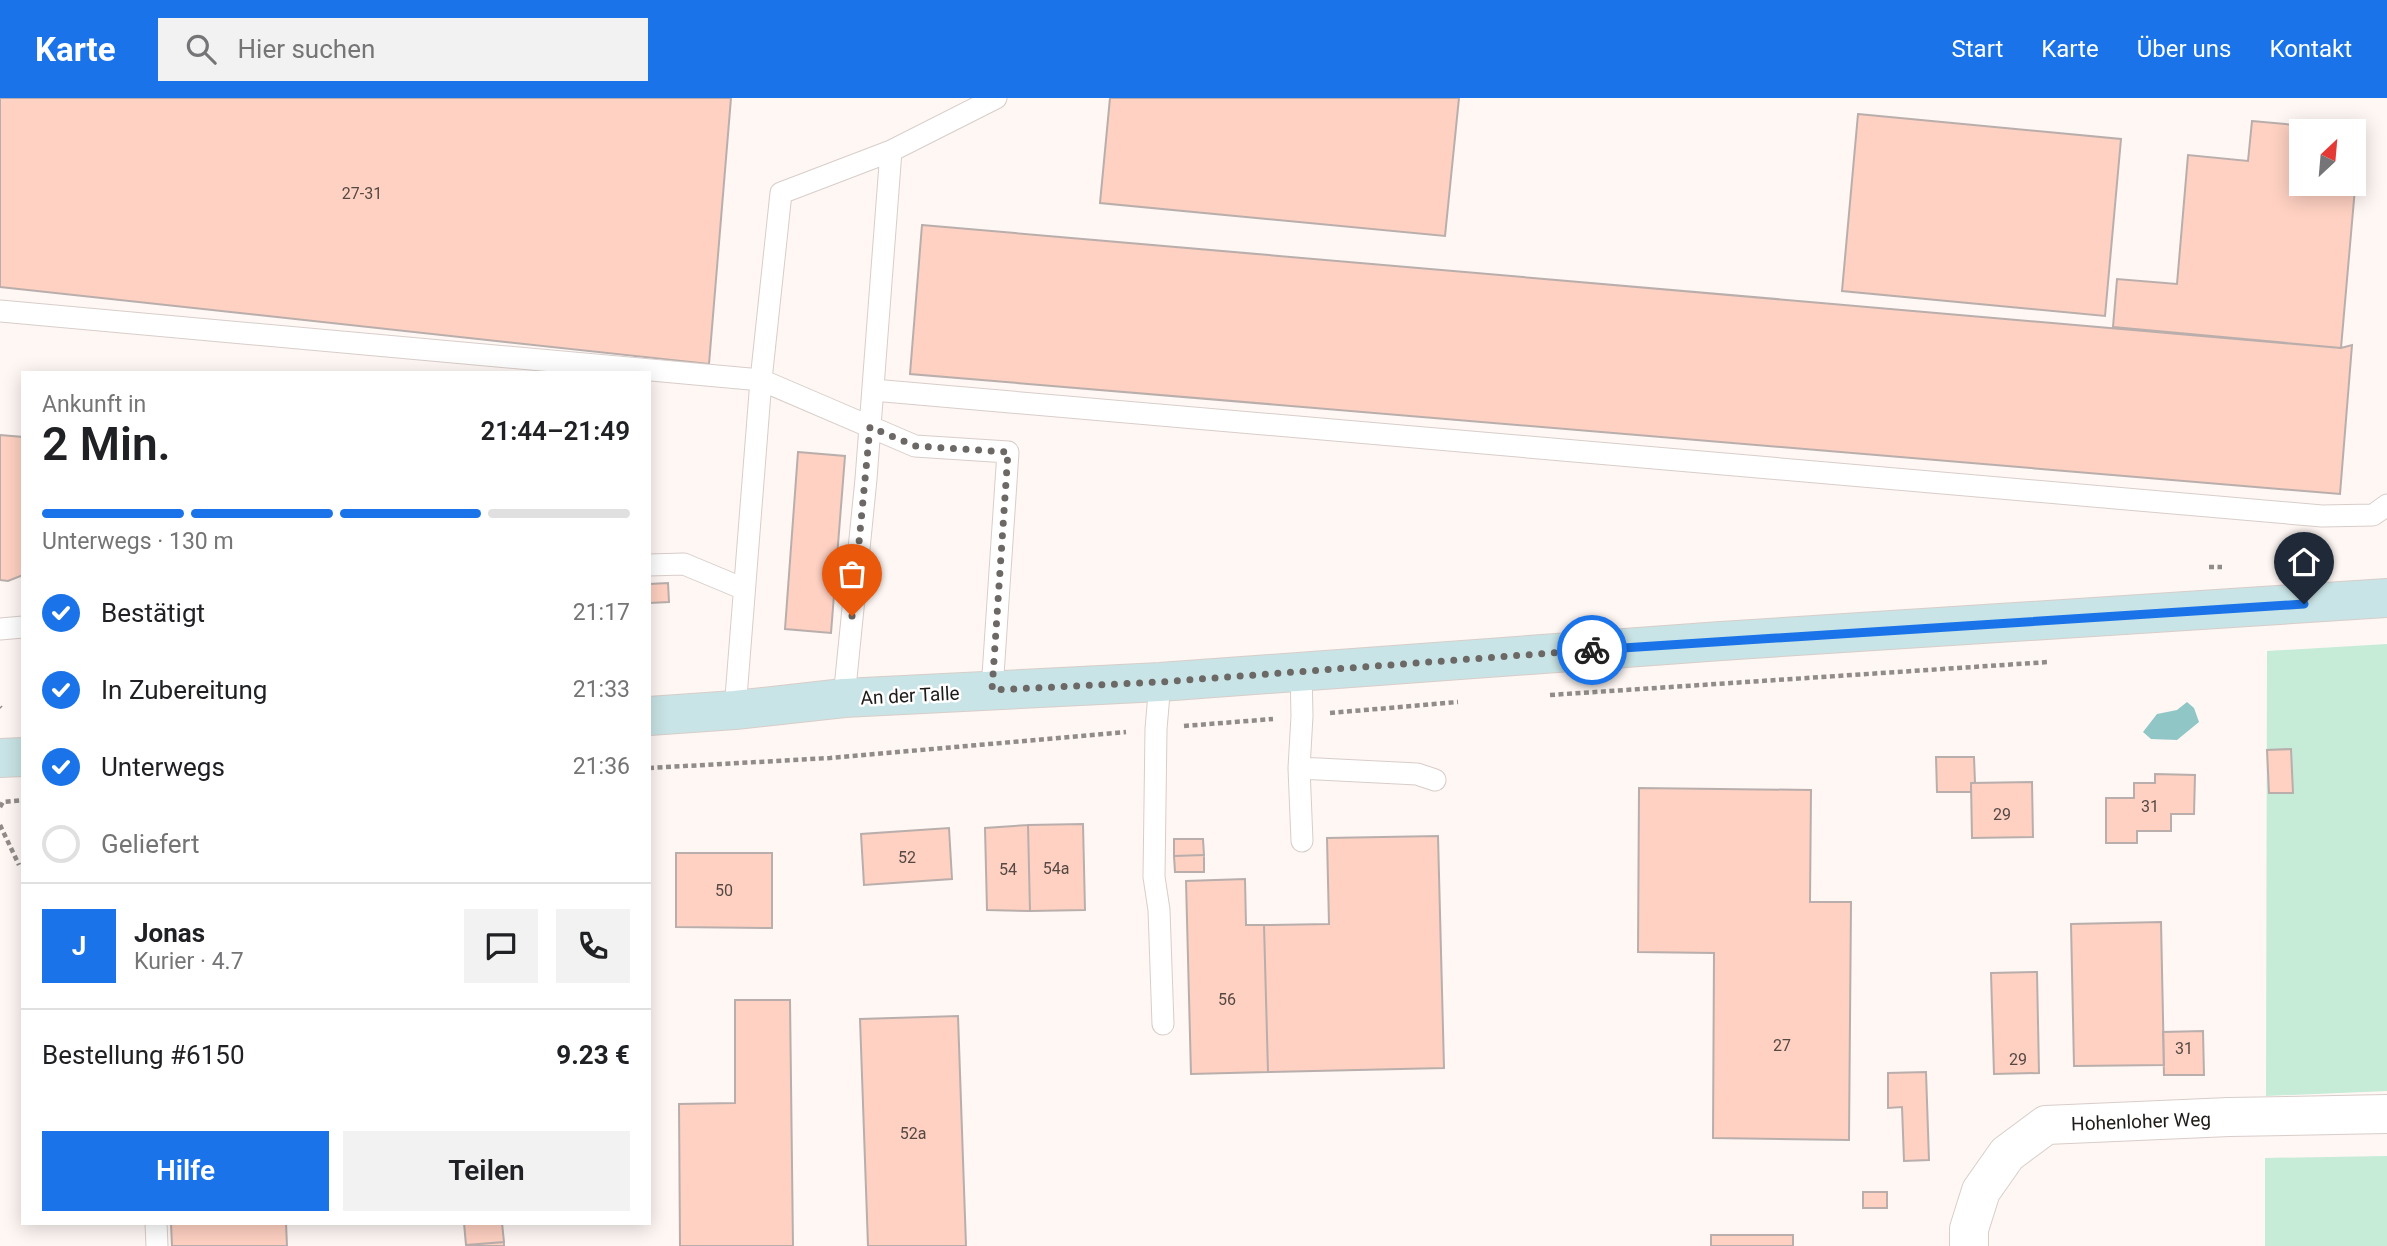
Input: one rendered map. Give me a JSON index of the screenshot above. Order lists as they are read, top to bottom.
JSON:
{
  "streets": {
    "street": ["An der Talle", "Hohenloher Weg"]
  },
  "house_numbers": [
    "27-31",
    "31",
    "29",
    "52",
    "54a",
    "54",
    "50",
    "56",
    "27",
    "31",
    "29",
    "52a"
  ],
  "north": "top right",
  "page": {
    "header": "Karte",
    "search": "Hier suchen",
    "nav": [
      "Start",
      "Karte",
      "Über uns",
      "Kontakt"
    ],
    "heading": ["2 Min.", "Ankunft in", "21:44–21:49"],
    "panel": [
      "Jonas",
      "Kurier · 4.7",
      "Bestellung #6150",
      "9.23 €"
    ],
    "bar": "Unterwegs · 130 m",
    "list": [
      ["Bestätigt", "21:17"],
      ["In Zubereitung", "21:33"],
      ["Unterwegs", "21:36"],
      "Geliefert"
    ],
    "round": "J",
    "buttons": ["Hilfe", "Teilen"]
  }
}
